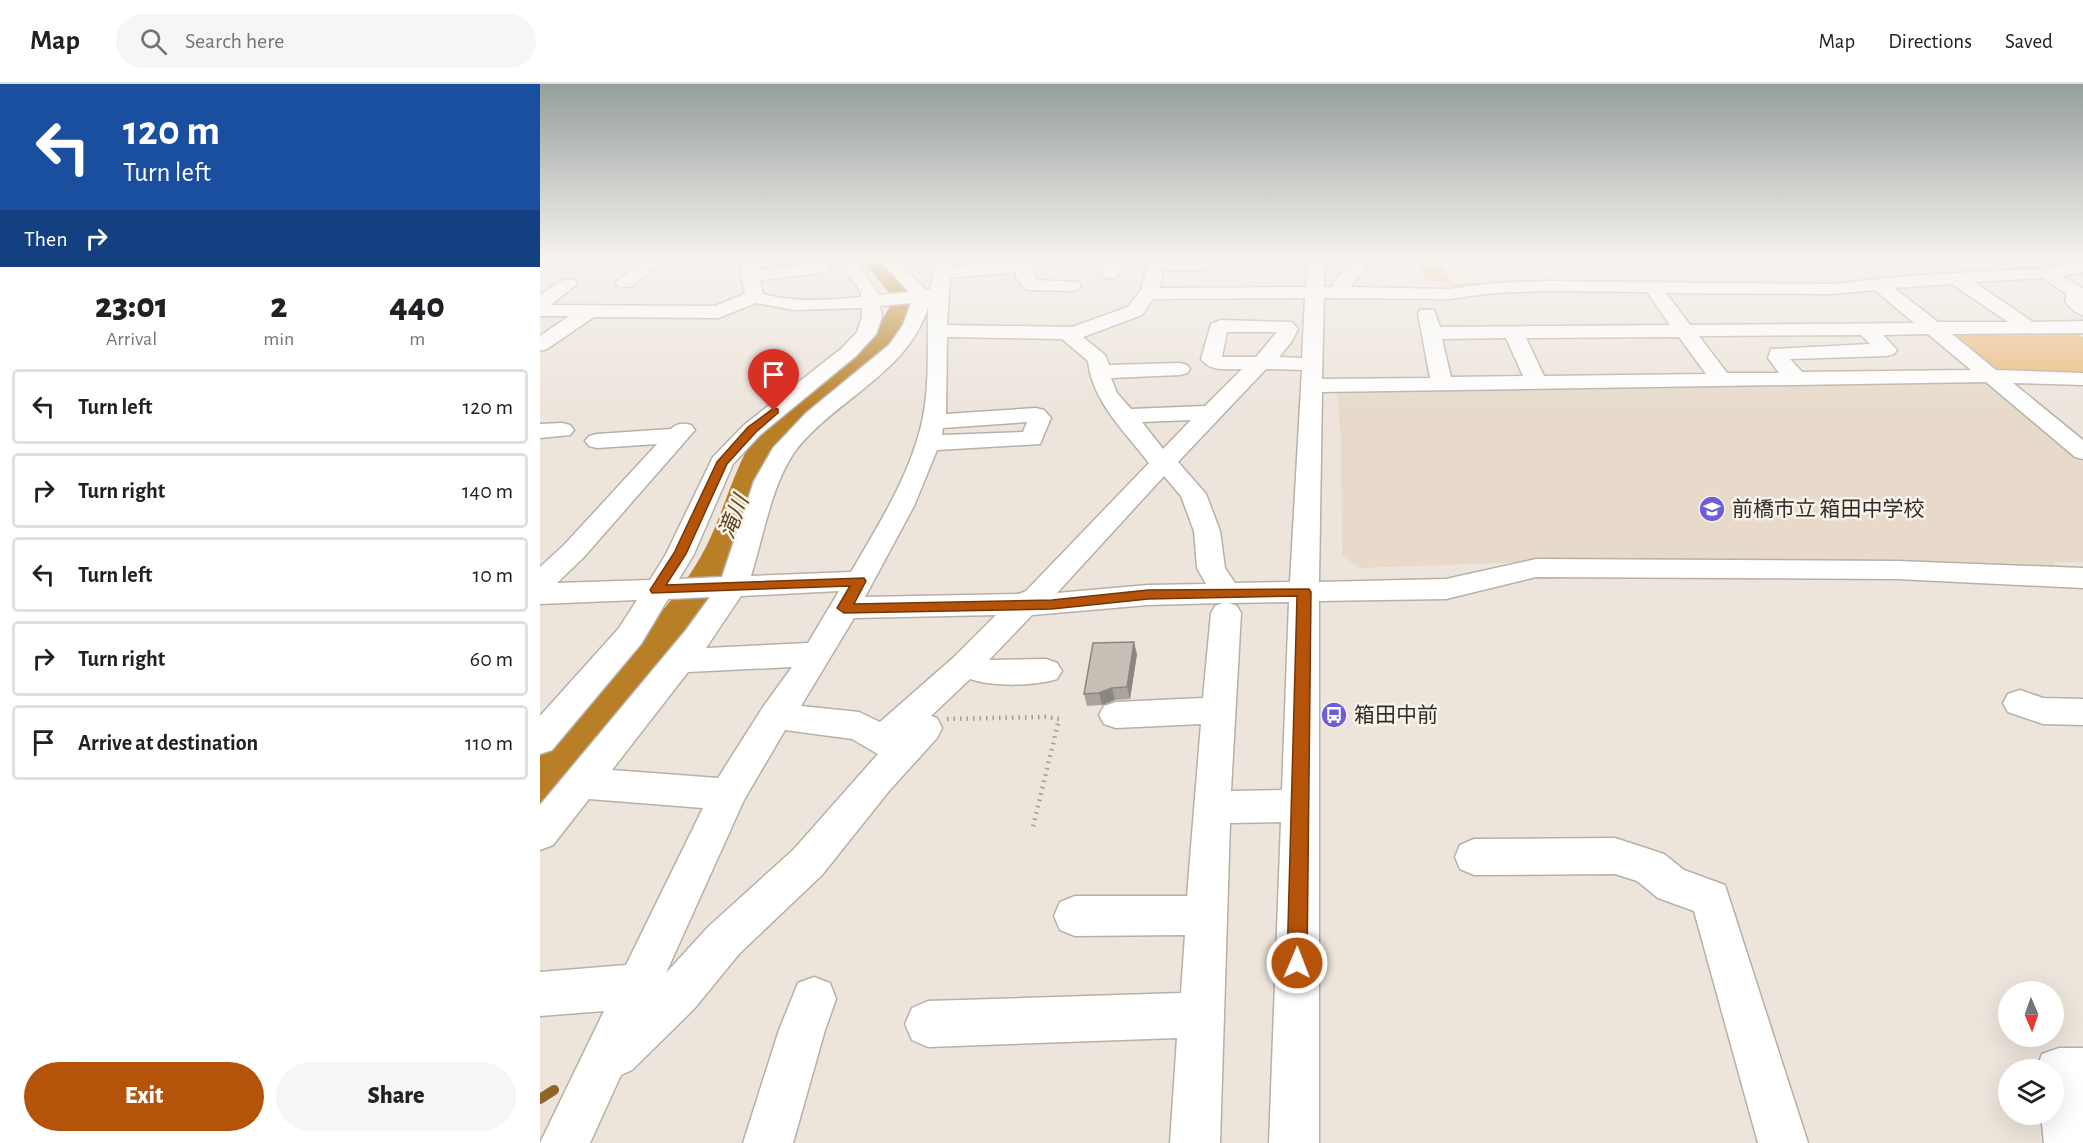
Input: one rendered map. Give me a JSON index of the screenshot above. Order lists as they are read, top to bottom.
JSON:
{
  "water": ["滝川"],
  "places": {
    "school or university": ["前橋市立 箱田中学校"],
    "bus stop": ["箱田中前"]
  },
  "north": "bottom",
  "page": {
    "header": "Map",
    "search": "Search here",
    "nav": ["Map", "Directions", "Saved"],
    "turn": ["120 m", "Turn left"],
    "then": "Then",
    "eta": [
      "23:01",
      "Arrival",
      "2",
      "min",
      "440",
      "m"
    ],
    "list": [
      {
        "name": "Turn left",
        "value": "120 m"
      },
      {
        "name": "Turn right",
        "value": "140 m"
      },
      {
        "name": "Turn left",
        "value": "10 m"
      },
      {
        "name": "Turn right",
        "value": "60 m"
      },
      {
        "name": "Arrive at destination",
        "value": "110 m"
      }
    ],
    "buttons": ["Exit", "Share"]
  }
}
